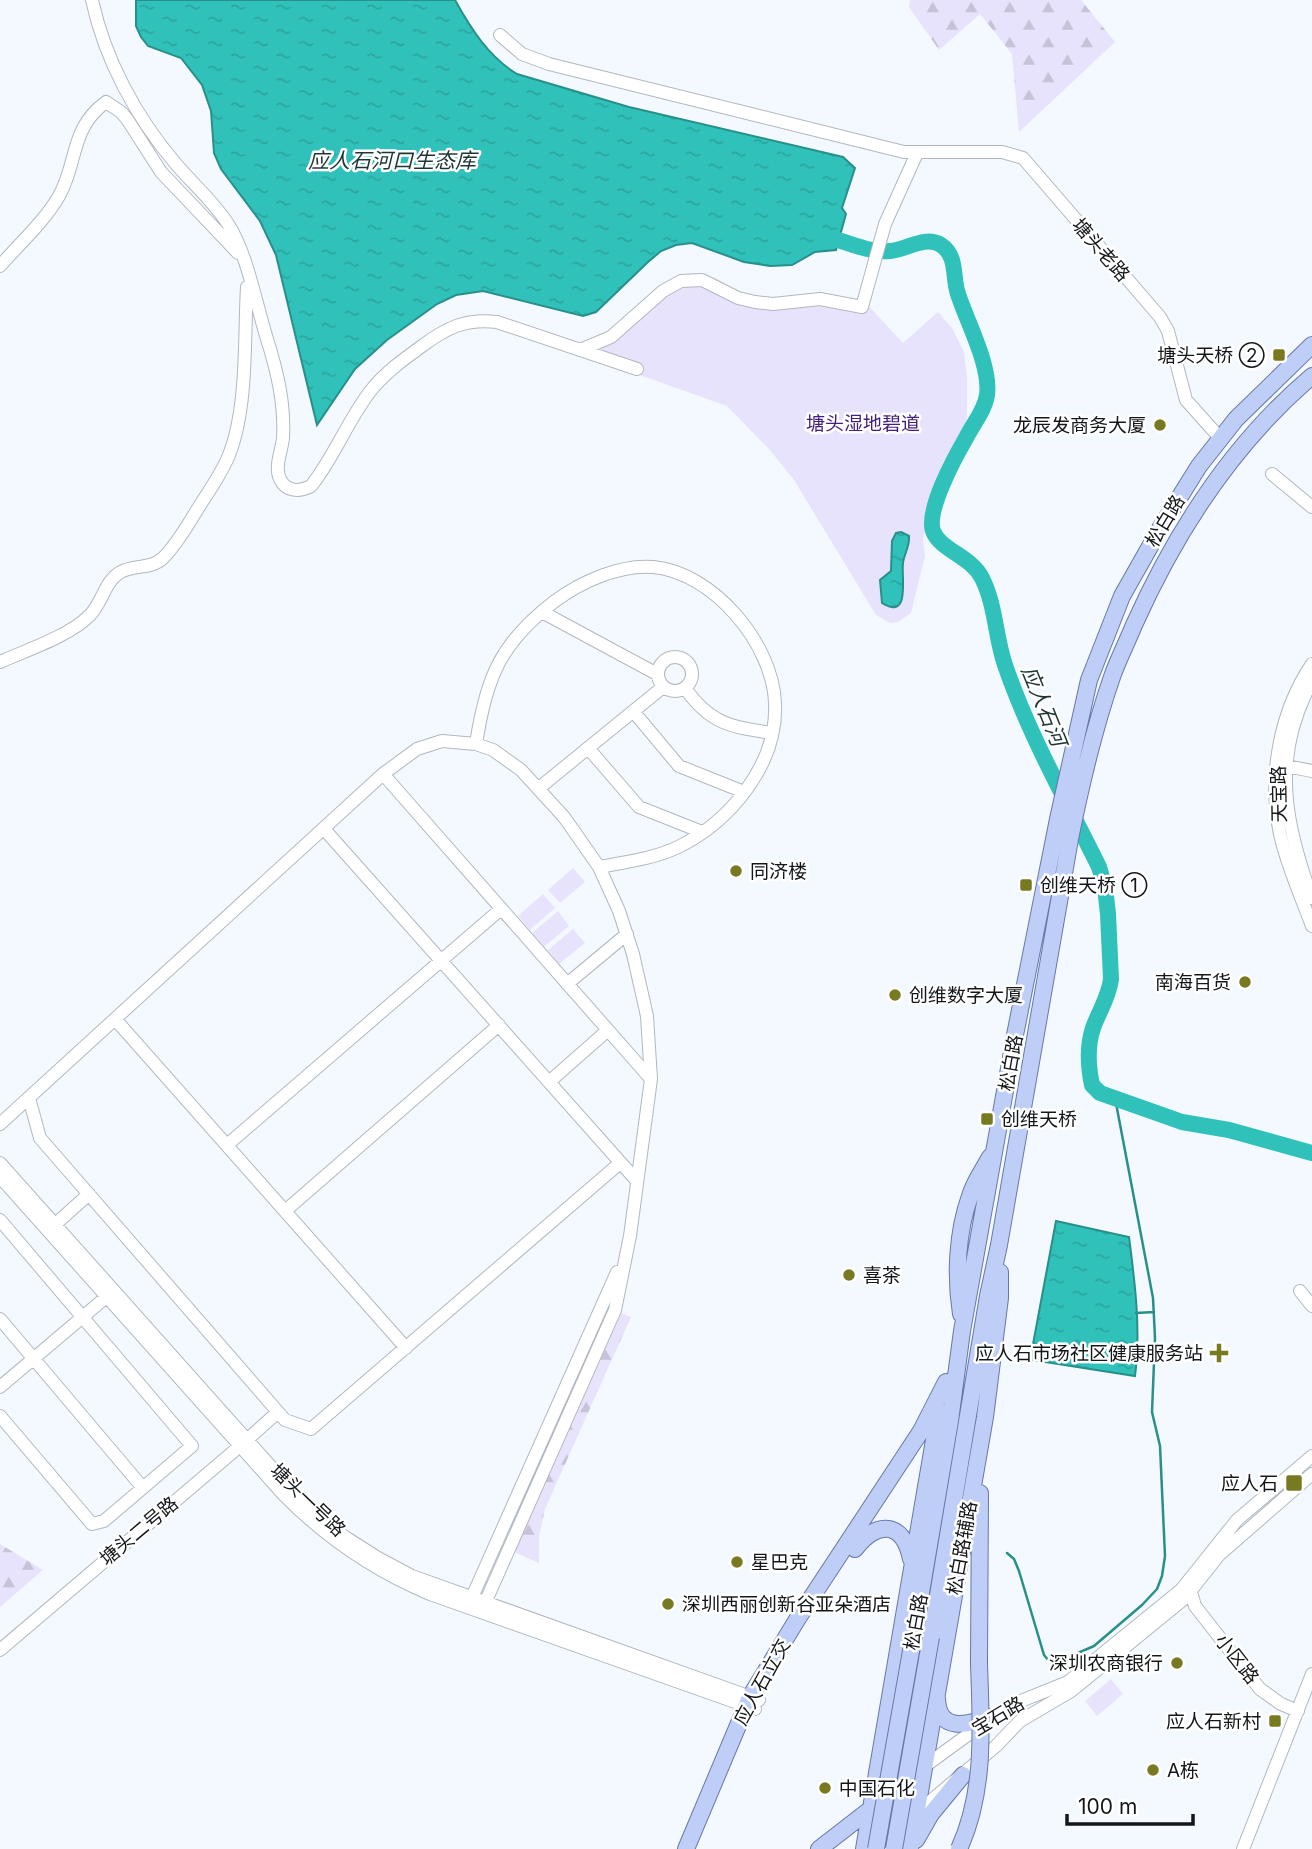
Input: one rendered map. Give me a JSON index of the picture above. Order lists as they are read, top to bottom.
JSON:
{
  "streets": {
    "main road": [
      "松白路",
      "松白路辅路",
      "应人石立交",
      "宝石路"
    ],
    "street": [
      "塘头老路",
      "天宝路",
      "塘头一号路",
      "塘头二号路",
      "小区路"
    ]
  },
  "crossings": [
    ["塘头老路", "松白路"],
    ["松白路", "松白路辅路"],
    ["松白路", "宝石路"],
    ["塘头一号路", "塘头二号路"],
    ["塘头一号路", "应人石立交"],
    ["松白路辅路", "宝石路"],
    ["小区路", "宝石路"]
  ],
  "water": ["应人石河口生态库", "应人石河"],
  "parks": ["塘头湿地碧道"],
  "places": {
    "transit": [
      "塘头天桥 ②",
      "创维天桥 ①",
      "创维天桥",
      "应人石",
      "应人石新村"
    ],
    "other": [
      "龙辰发商务大厦",
      "同济楼",
      "南海百货",
      "创维数字大厦",
      "喜茶",
      "星巴克",
      "深圳西丽创新谷亚朵酒店",
      "深圳农商银行",
      "A栋",
      "中国石化"
    ],
    "health": ["应人石市场社区健康服务站"]
  },
  "scale_bar": "100 m"
}
